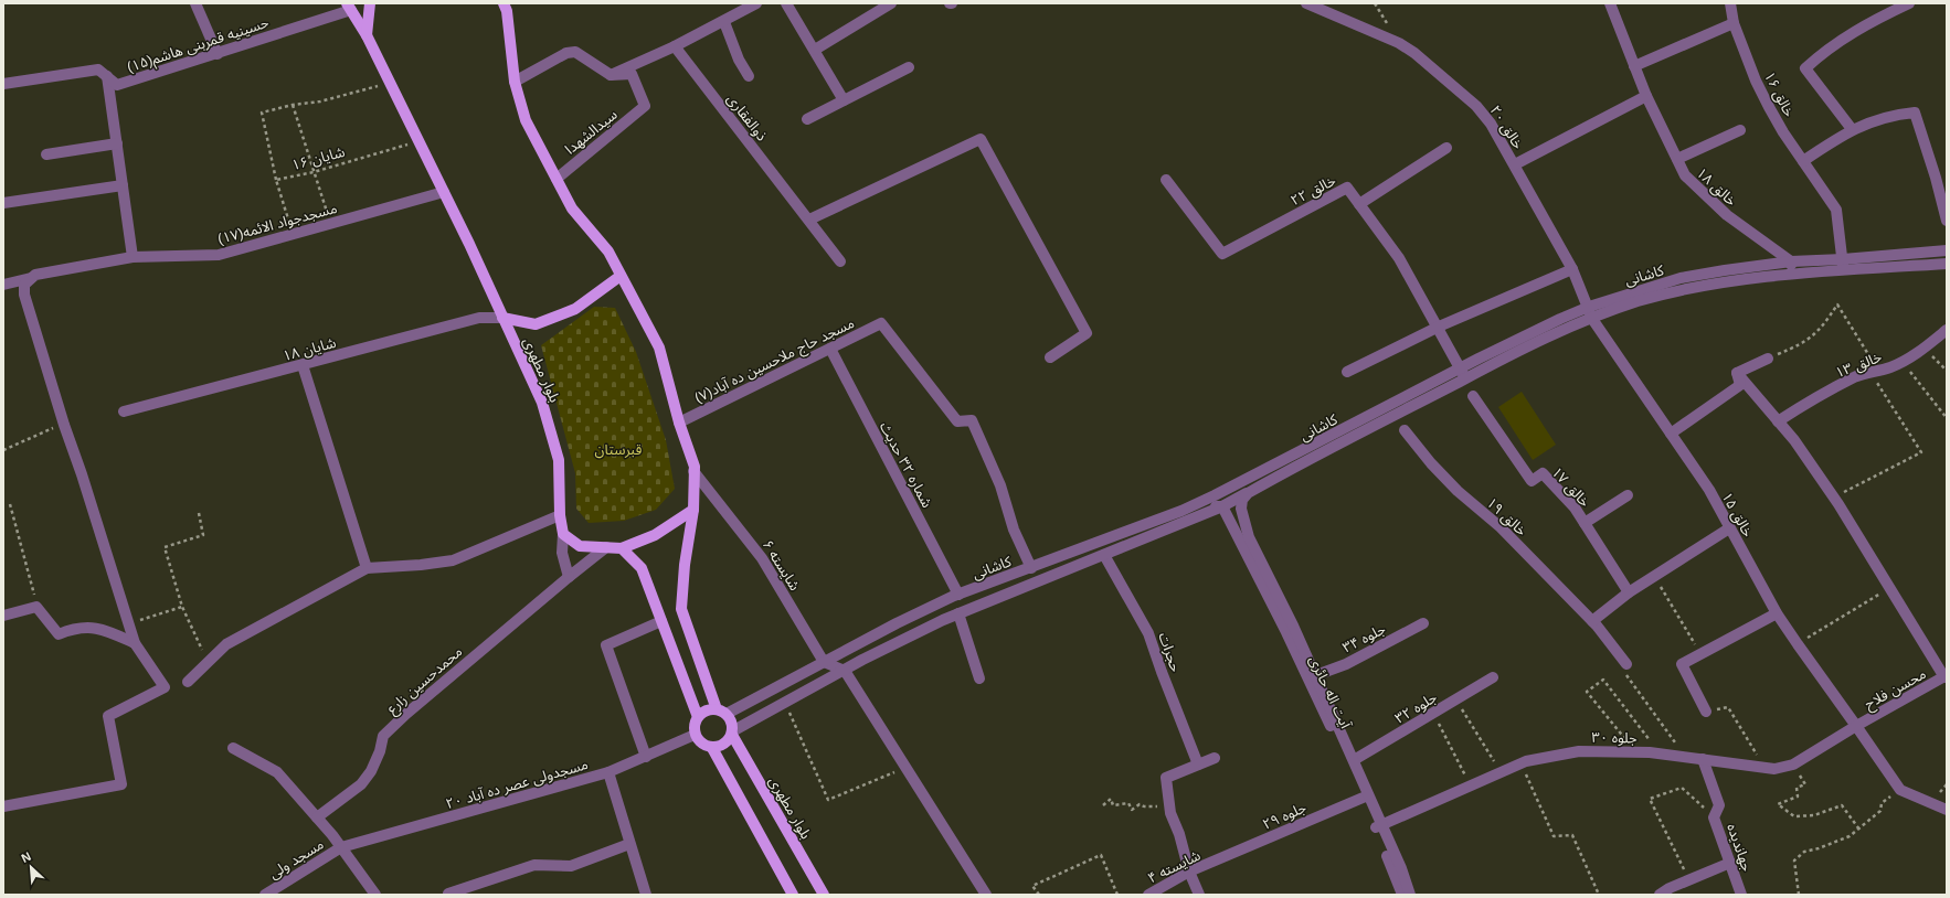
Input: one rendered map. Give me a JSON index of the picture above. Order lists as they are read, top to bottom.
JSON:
{
  "streets": {
    "main road": ["بلوار مطهری"],
    "street": [
      "حسینیه قمربنی هاشم(۱۵)",
      "خالق ۱۶",
      "ذوالفقاری",
      "خالق ۲۰",
      "سیدالشهدا",
      "خالق ۱۸",
      "خالق ۲۲",
      "مسجدجواد الائمه(۱۷)",
      "کاشانی",
      "شایان ۱۸",
      "مسجد حاج ملاحسین ده آباد(۷)",
      "خالق ۱۳",
      "شماره ۳۲ حدیث",
      "خالق ۱۷",
      "خالق ۱۵",
      "خالق ۱۹",
      "شایسته ۶",
      "جلوه ۳۴",
      "حجرات",
      "محمدحسین زارع",
      "محسن فلاح",
      "آیت اله حائری",
      "جلوه ۳۲",
      "جلوه ۳۰",
      "مسجدولی عصر ده آباد ۲۰",
      "جلوه ۲۹",
      "جهاندیده",
      "مسجد ولی",
      "شایسته ۴"
    ],
    "path": ["شایان ۱۶"]
  },
  "crossings": [
    ["حسینیه قمربنی هاشم(۱۵)", "بلوار مطهری"],
    ["خالق ۱۶", "کاشانی"],
    ["خالق ۲۰", "کاشانی"],
    ["خالق ۲۰", "خالق ۱۵"],
    ["شایان ۱۶", "مسجدجواد الائمه(۱۷)"],
    ["شایان ۱۶", "بلوار مطهری"],
    ["خالق ۱۸", "کاشانی"],
    ["خالق ۲۲", "کاشانی"],
    ["مسجدجواد الائمه(۱۷)", "بلوار مطهری"],
    ["کاشانی", "مسجد حاج ملاحسین ده آباد(۷)"],
    ["کاشانی", "بلوار مطهری"],
    ["کاشانی", "شماره ۳۲ حدیث"],
    ["کاشانی", "خالق ۱۵"],
    ["کاشانی", "شایسته ۶"],
    ["کاشانی", "حجرات"],
    ["کاشانی", "آیت اله حائری"],
    ["کاشانی", "مسجدولی عصر ده آباد ۲۰"],
    ["شایان ۱۸", "بلوار مطهری"],
    ["مسجد حاج ملاحسین ده آباد(۷)", "شماره ۳۲ حدیث"],
    ["بلوار مطهری", "مسجدولی عصر ده آباد ۲۰"],
    ["خالق ۱۵", "محسن فلاح"],
    ["خالق ۱۵", "جلوه ۳۰"],
    ["جلوه ۳۴", "آیت اله حائری"],
    ["محسن فلاح", "جلوه ۳۰"],
    ["آیت اله حائری", "جلوه ۳۲"],
    ["آیت اله حائری", "جلوه ۳۰"],
    ["آیت اله حائری", "جلوه ۲۹"],
    ["جلوه ۳۰", "جهاندیده"],
    ["مسجدولی عصر ده آباد ۲۰", "مسجد ولی"],
    ["جلوه ۲۹", "شایسته ۴"]
  ],
  "parks": ["قبرستان"],
  "north": "top left"
}
